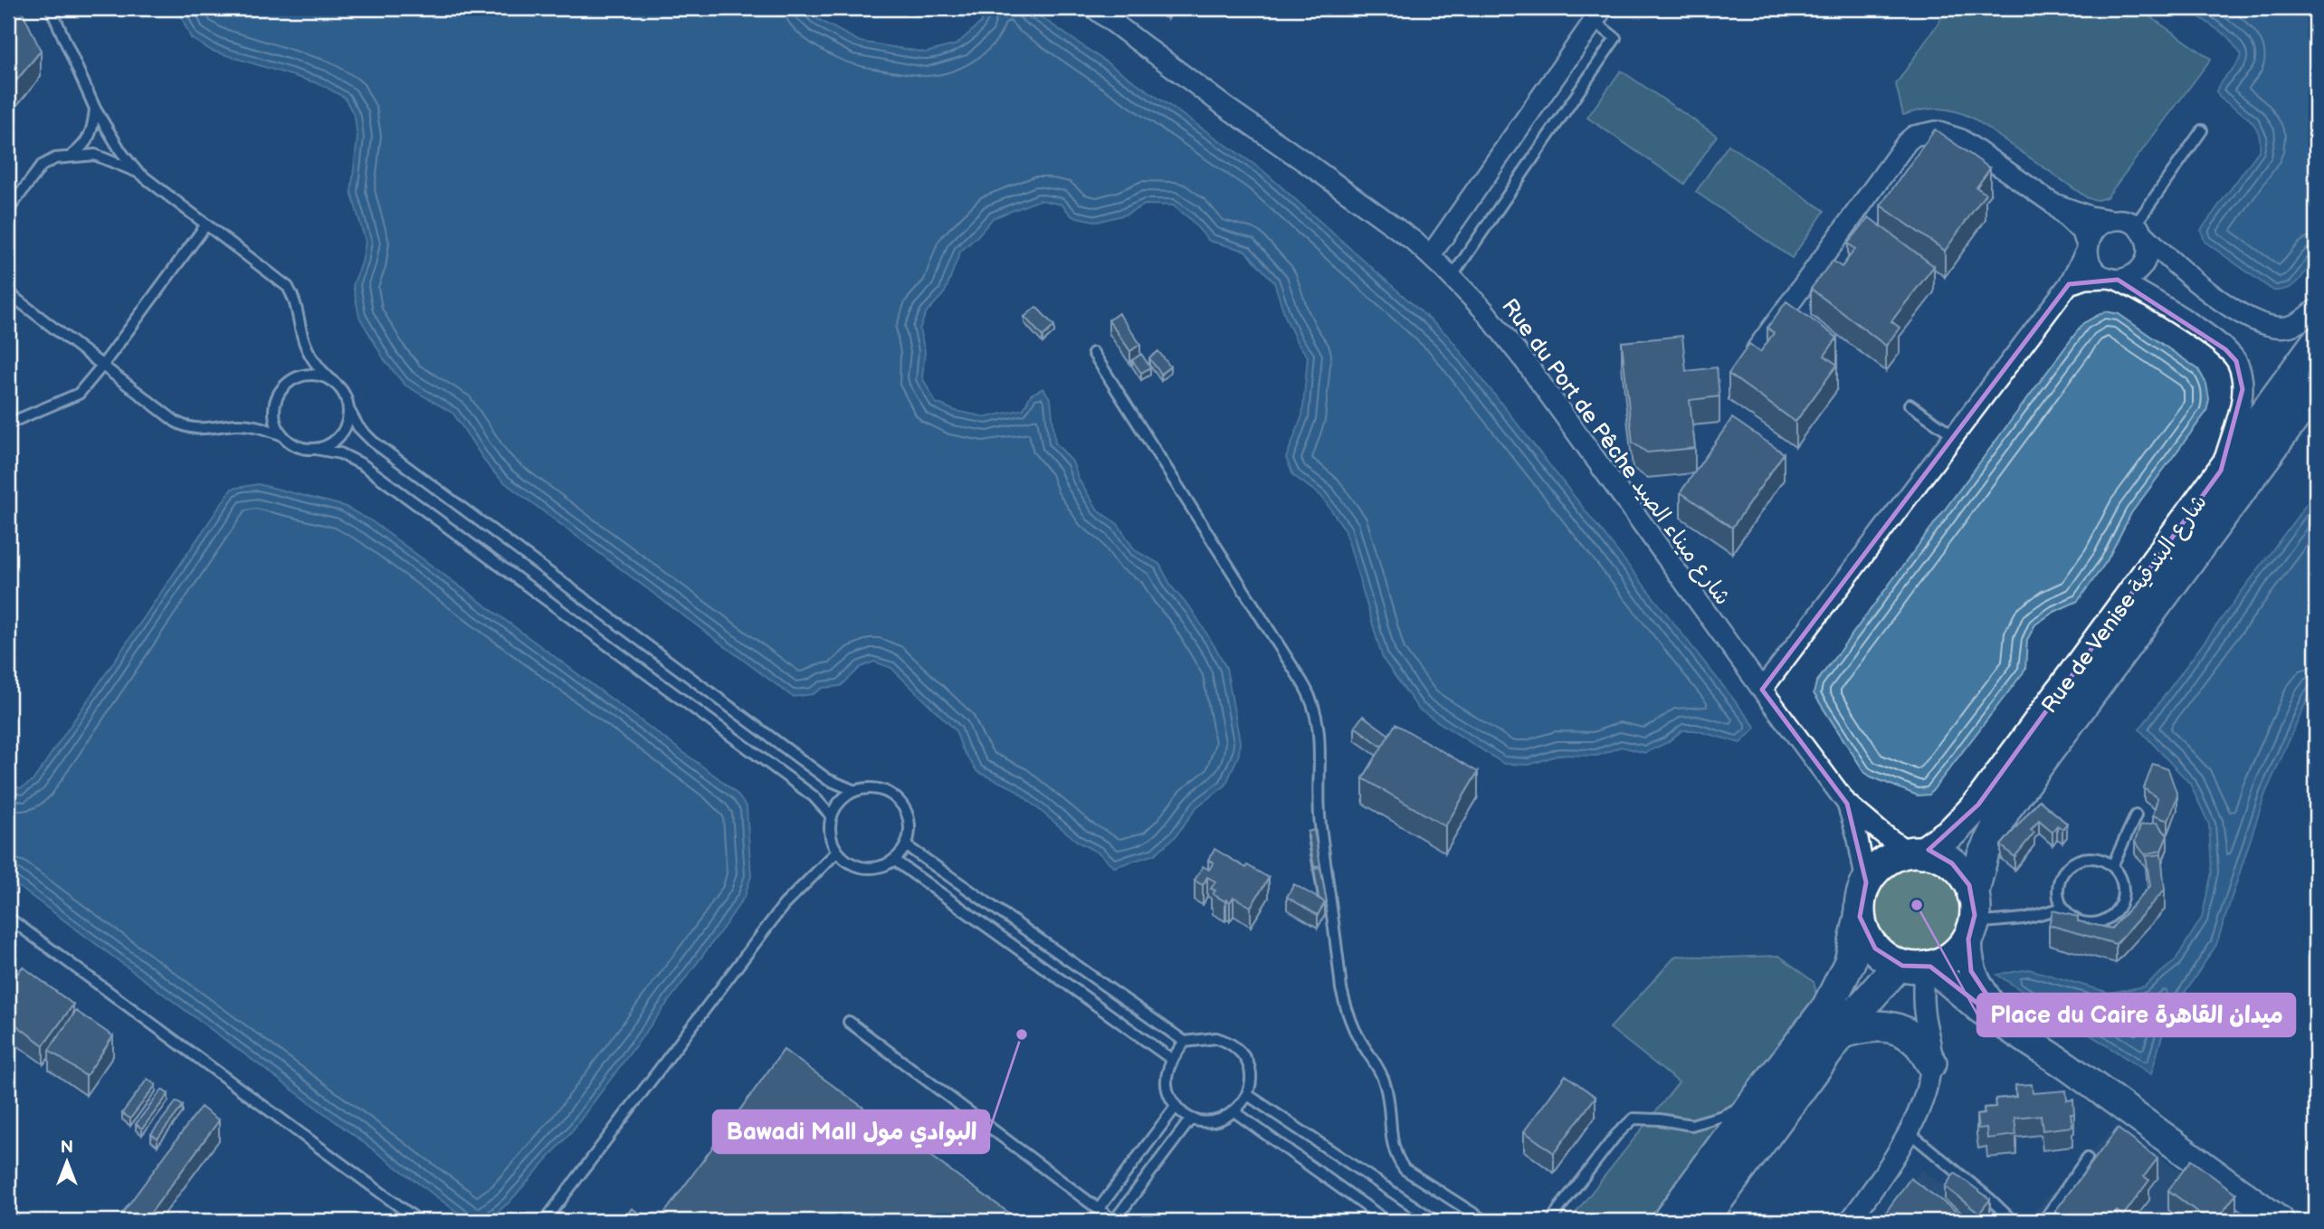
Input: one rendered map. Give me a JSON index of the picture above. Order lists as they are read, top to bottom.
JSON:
{
  "streets": {
    "main road": ["Rue de Venise شارع البندقية"],
    "street": ["Rue du Port de Pêche شارع ميناء الصيد"]
  },
  "crossings": [
    ["Rue du Port de Pêche شارع ميناء الصيد", "Rue de Venise شارع البندقية"]
  ],
  "places": ["Place du Caire ميدان القاهرة", "Bawadi Mall البوادي مول"],
  "north": "top"
}
